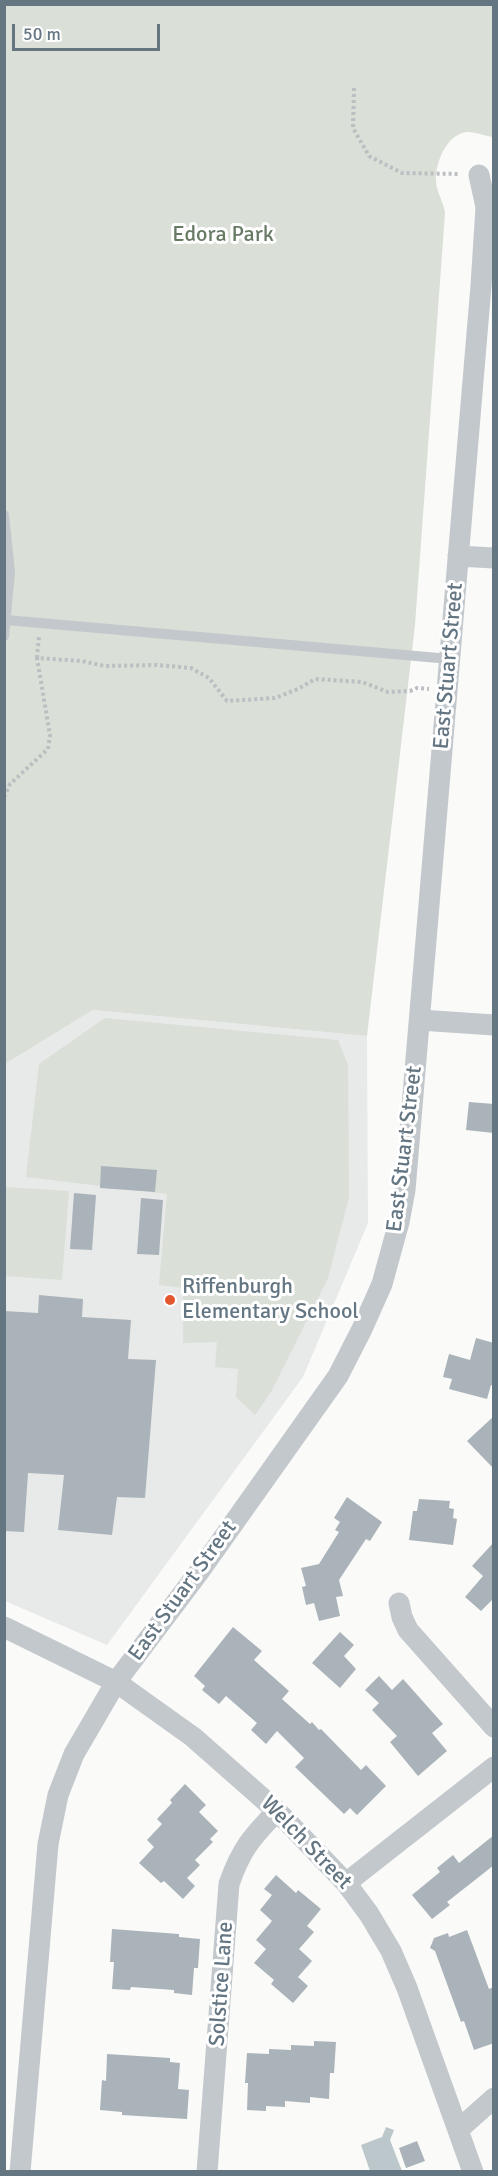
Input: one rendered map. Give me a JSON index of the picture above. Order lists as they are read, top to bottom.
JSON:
{
  "streets": {
    "street": ["East Stuart Street", "Welch Street", "Solstice Lane"]
  },
  "crossings": [
    ["East Stuart Street", "Welch Street"],
    ["Welch Street", "Solstice Lane"]
  ],
  "parks": ["Edora Park"],
  "places": ["Riffenburgh Elementary School"],
  "scale_bar": "50 m"
}
